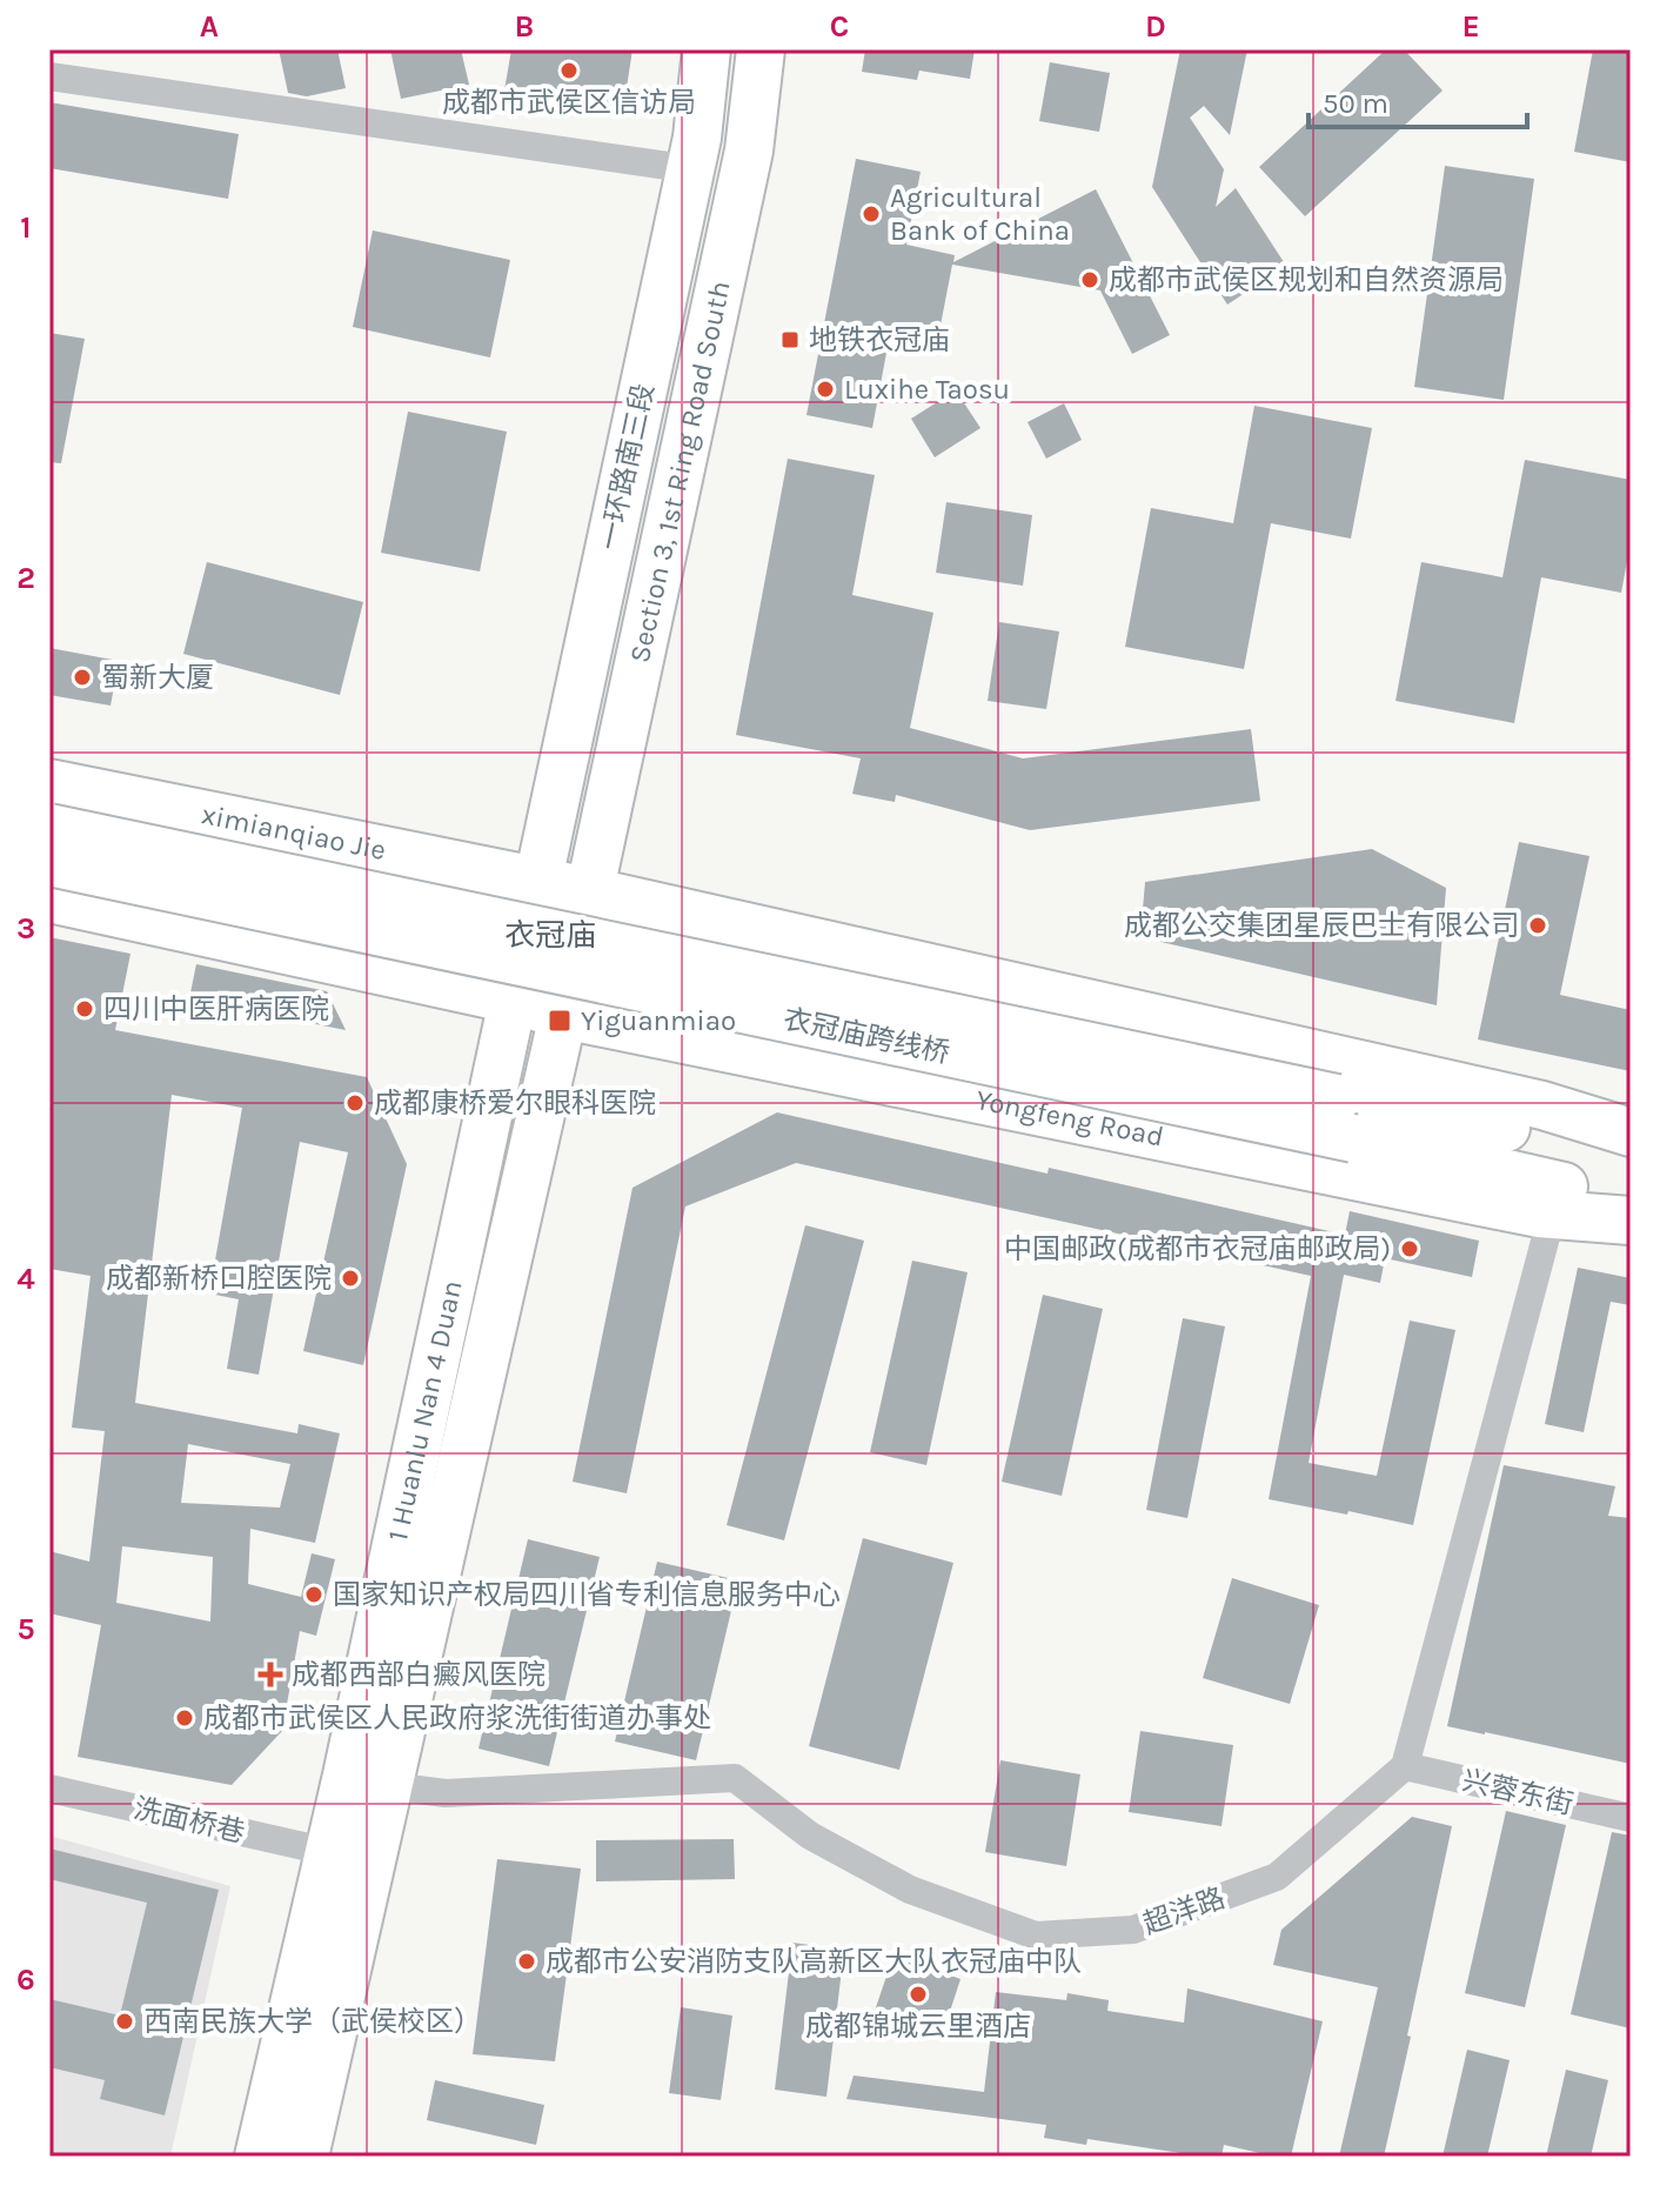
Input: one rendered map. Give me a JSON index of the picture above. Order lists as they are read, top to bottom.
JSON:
{
  "streets": {
    "main road": [
      "一环路南三段",
      "Section 3, 1st Ring Road South",
      "ximianqiao Jie",
      "衣冠庙跨线桥",
      "Yongfeng Road",
      "1 Huanlu Nan 4 Duan"
    ],
    "street": ["兴蓉东街", "洗面桥巷", "超洋路"]
  },
  "crossings": [
    ["一环路南三段", "ximianqiao Jie"],
    ["一环路南三段", "1 Huanlu Nan 4 Duan"],
    ["Section 3, 1st Ring Road South", "1 Huanlu Nan 4 Duan"],
    ["ximianqiao Jie", "1 Huanlu Nan 4 Duan"],
    ["Yongfeng Road", "1 Huanlu Nan 4 Duan"],
    ["1 Huanlu Nan 4 Duan", "洗面桥巷"],
    ["1 Huanlu Nan 4 Duan", "超洋路"],
    ["兴蓉东街", "超洋路"]
  ],
  "districts": ["衣冠庙"],
  "places": {
    "other": [
      "成都市武侯区信访局",
      "Agricultural Bank of China",
      "成都市武侯区规划和自然资源局",
      "Luxihe Taosu",
      "蜀新大厦",
      "成都公交集团星辰巴士有限公司",
      "四川中医肝病医院",
      "成都康桥爱尔眼科医院",
      "中国邮政(成都市衣冠庙邮政局)",
      "成都新桥口腔医院",
      "国家知识产权局四川省专利信息服务中心",
      "成都市武侯区人民政府浆洗街街道办事处",
      "成都市公安消防支队高新区大队衣冠庙中队",
      "成都锦城云里酒店",
      "西南民族大学（武侯校区）"
    ],
    "transit": ["地铁衣冠庙", "Yiguanmiao"],
    "health": ["成都西部白癜风医院"]
  },
  "scale_bar": "50 m",
  "grid": {
    "columns": [
      "A",
      "B",
      "C",
      "D",
      "E"
    ],
    "rows": [
      "1",
      "2",
      "3",
      "4",
      "5",
      "6"
    ]
  }
}
